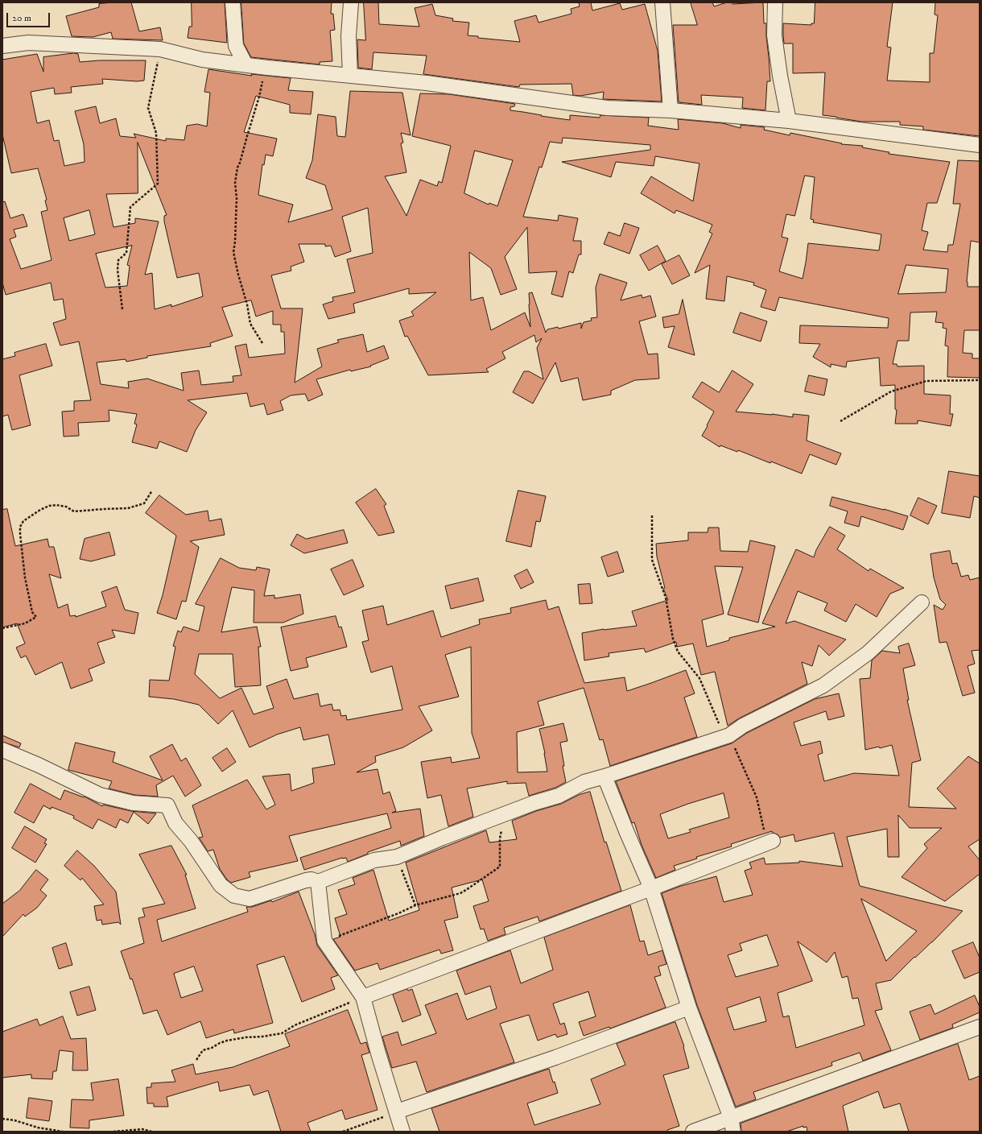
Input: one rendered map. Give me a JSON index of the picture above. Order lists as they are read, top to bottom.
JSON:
{
  "scale_bar": "20 m"
}
